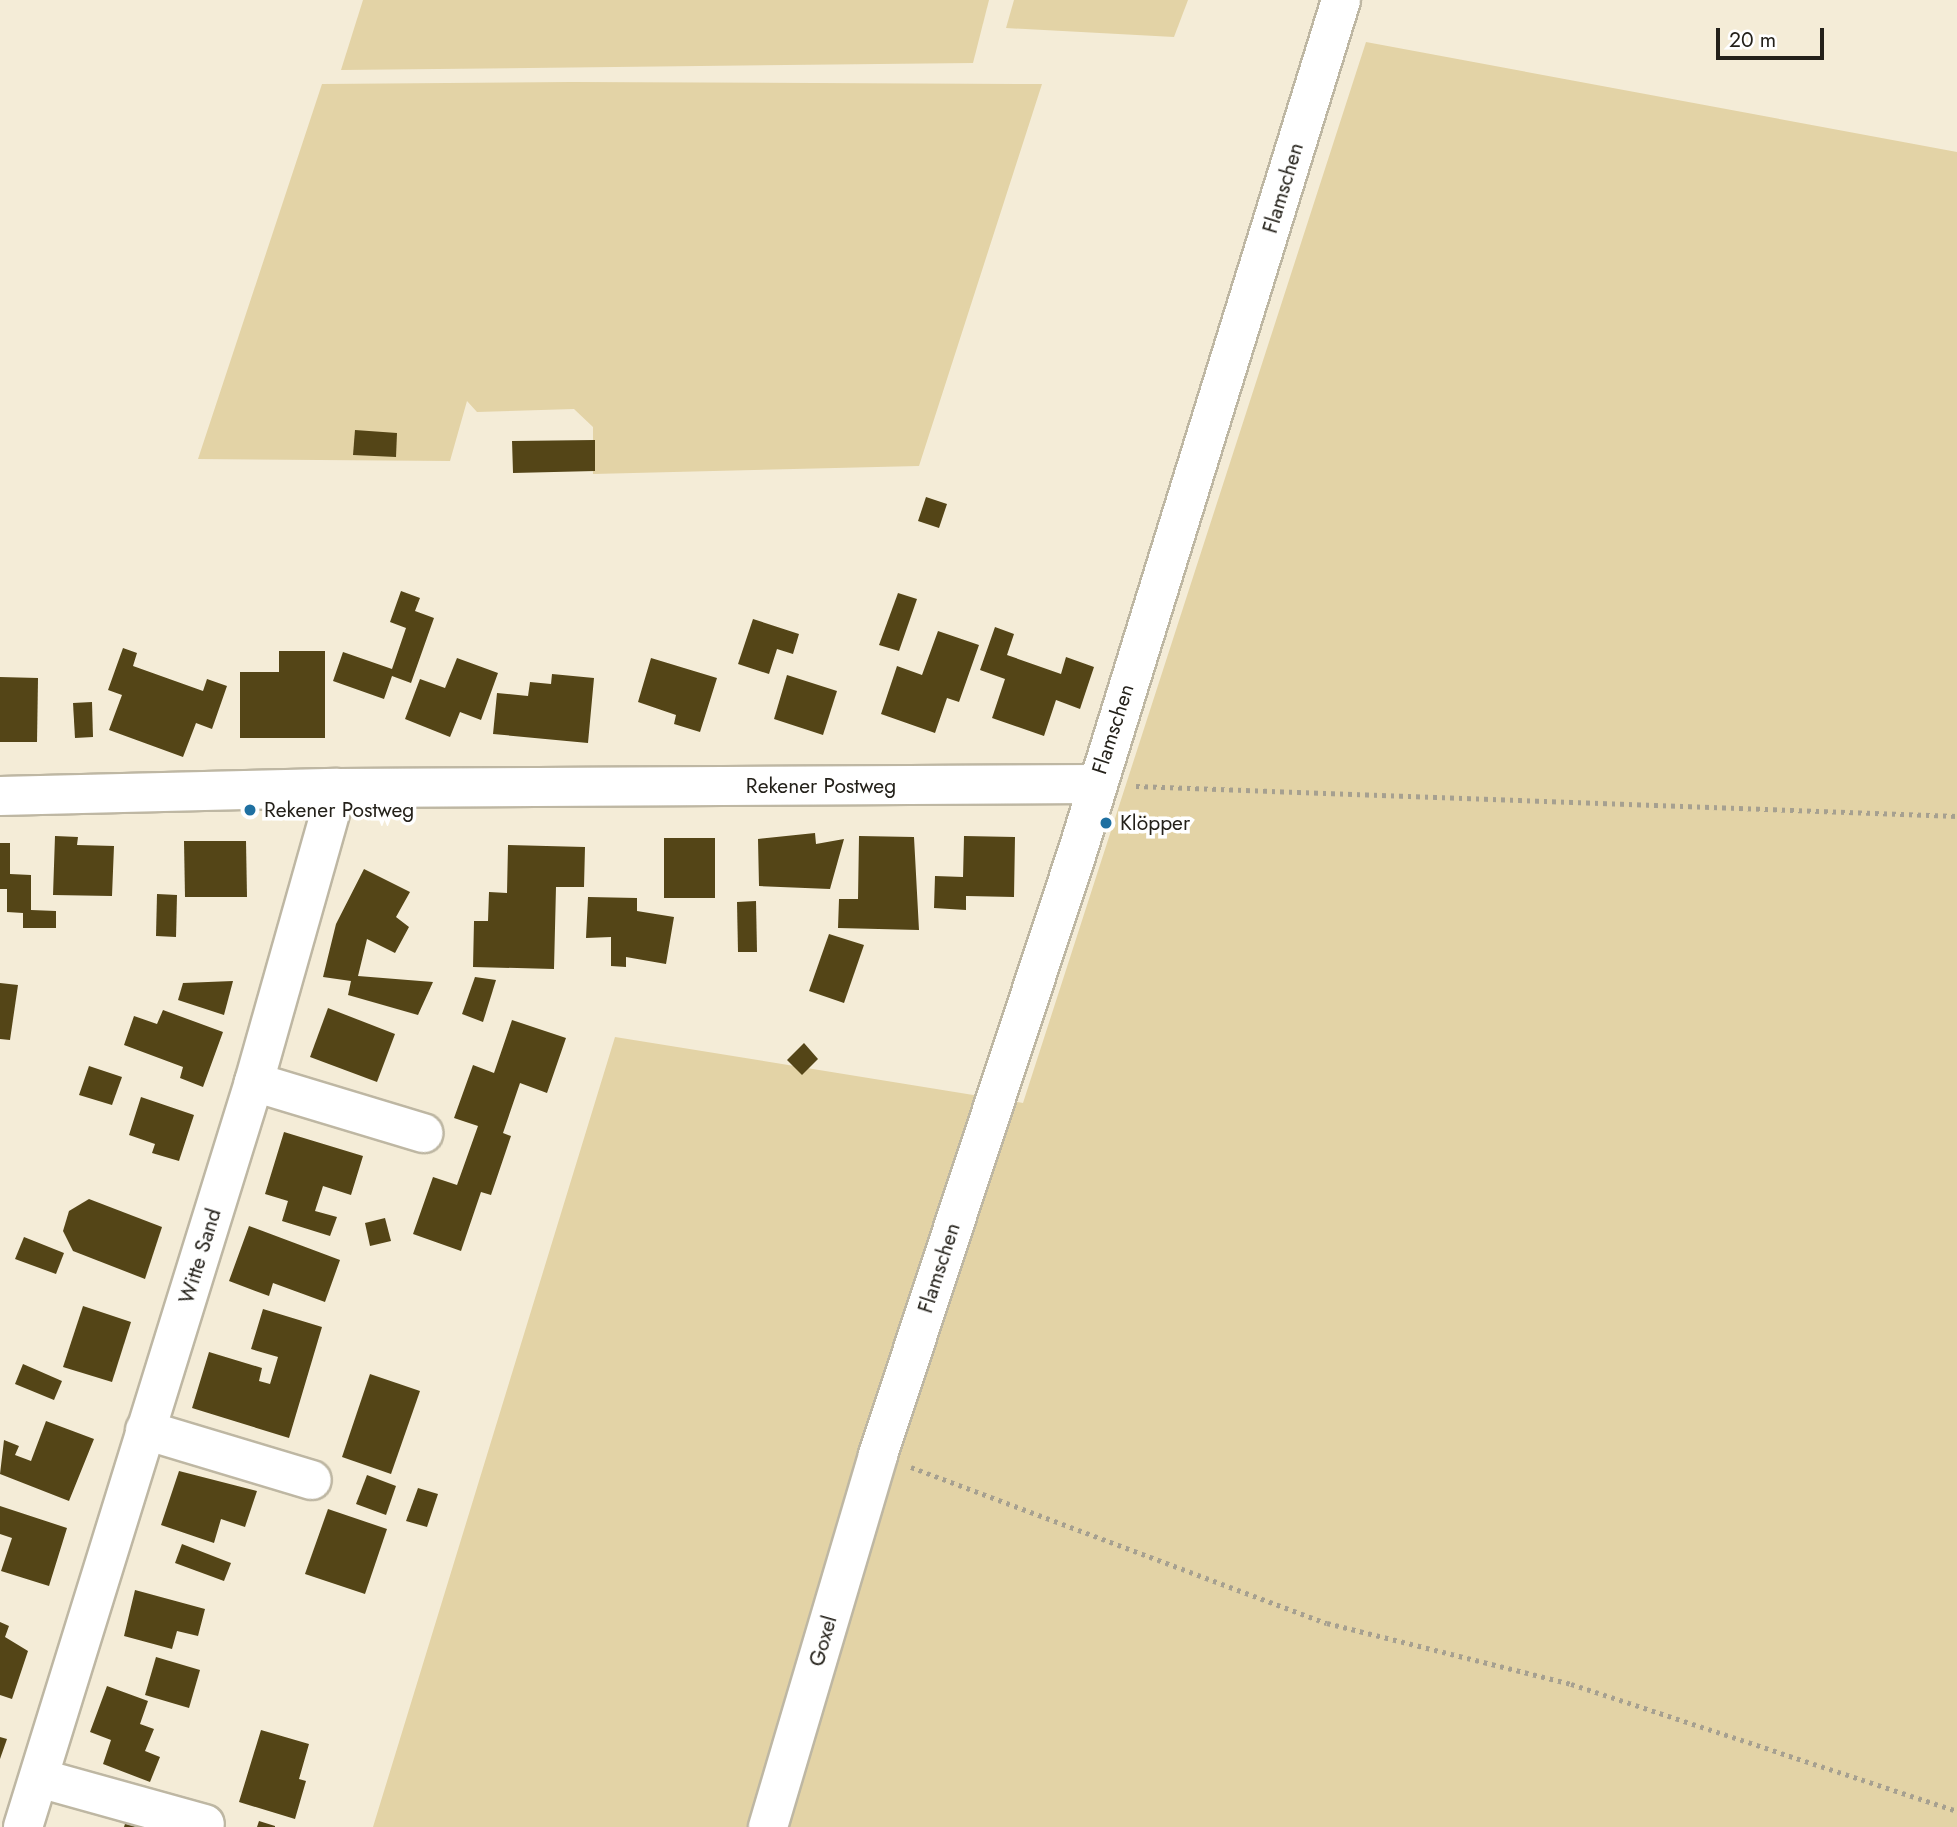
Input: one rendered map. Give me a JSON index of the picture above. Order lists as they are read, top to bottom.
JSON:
{
  "streets": {
    "street": [
      "Flamschen",
      "Rekener Postweg",
      "Witte Sand",
      "Goxel"
    ]
  },
  "crossings": [
    ["Flamschen", "Rekener Postweg"],
    ["Flamschen", "Goxel"],
    ["Rekener Postweg", "Witte Sand"]
  ],
  "places": ["Rekener Postweg", "Klöpper"],
  "scale_bar": "20 m"
}
